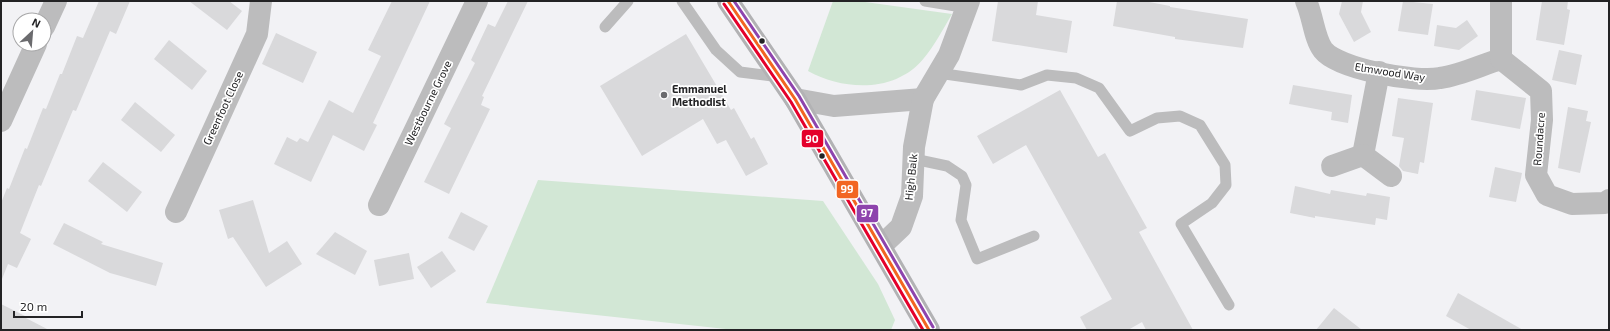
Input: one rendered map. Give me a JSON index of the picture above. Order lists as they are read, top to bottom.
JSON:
{
  "streets": {
    "street": [
      "Elmwood Way",
      "Westbourne Grove",
      "Greenfoot Close",
      "Roundacre",
      "High Balk"
    ]
  },
  "crossings": [
    ["Elmwood Way", "Roundacre"]
  ],
  "places": ["Emmanuel Methodist"],
  "lines": ["transit line 99", "transit line 97", "transit line 90"],
  "scale_bar": "20 m",
  "north": "top right"
}
